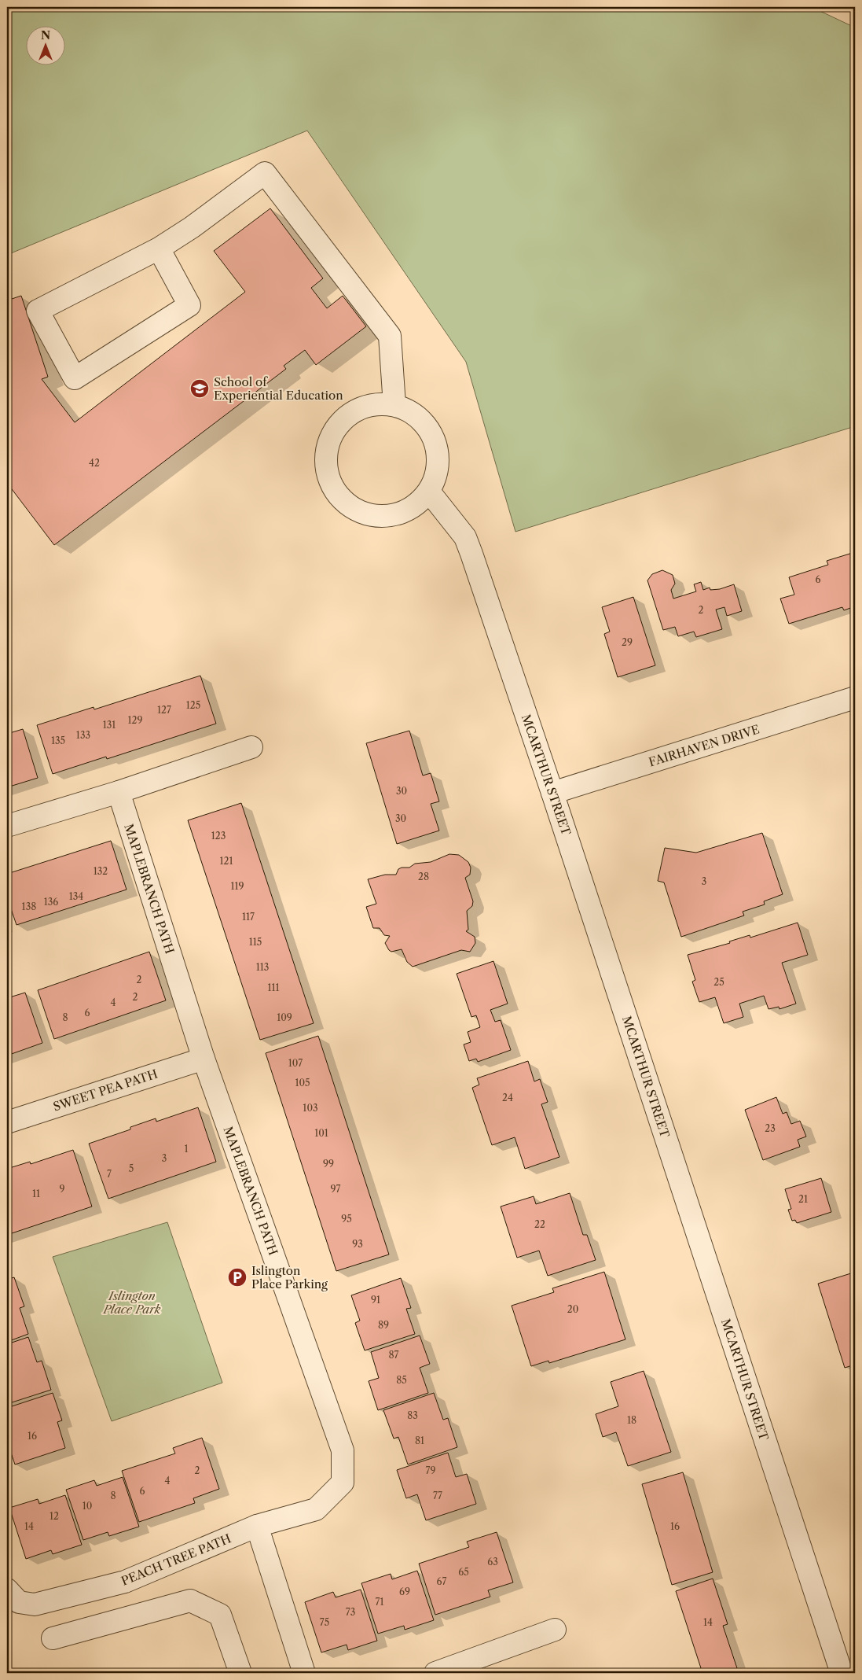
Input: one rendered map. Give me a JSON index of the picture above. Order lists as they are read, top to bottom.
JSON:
{
  "streets": {
    "street": [
      "FAIRHAVEN DRIVE",
      "MCARTHUR STREET",
      "MAPLEBRANCH PATH",
      "SWEET PEA PATH",
      "PEACH TREE PATH"
    ]
  },
  "crossings": [
    ["FAIRHAVEN DRIVE", "MCARTHUR STREET"],
    ["MAPLEBRANCH PATH", "SWEET PEA PATH"],
    ["MAPLEBRANCH PATH", "PEACH TREE PATH"]
  ],
  "parks": ["Islington Place Park"],
  "places": {
    "school or university": ["School of Experiential Education"],
    "parking": ["Islington Place Parking"]
  },
  "house_numbers": [
    "42",
    "6",
    "2",
    "29",
    "125",
    "127",
    "129",
    "131",
    "133",
    "135",
    "30",
    "30",
    "123",
    "121",
    "132",
    "28",
    "3",
    "119",
    "134",
    "136",
    "138",
    "117",
    "115",
    "113",
    "2",
    "25",
    "111",
    "2",
    "4",
    "6",
    "8",
    "109",
    "107",
    "105",
    "24",
    "103",
    "23",
    "101",
    "1",
    "3",
    "99",
    "5",
    "7",
    "9",
    "97",
    "11",
    "21",
    "95",
    "22",
    "93",
    "91",
    "20",
    "89",
    "87",
    "85",
    "83",
    "18",
    "16",
    "81",
    "2",
    "79",
    "4",
    "6",
    "8",
    "77",
    "10",
    "12",
    "14",
    "16",
    "63",
    "65",
    "67",
    "69",
    "71",
    "73",
    "75",
    "14"
  ],
  "north": "top"
}
